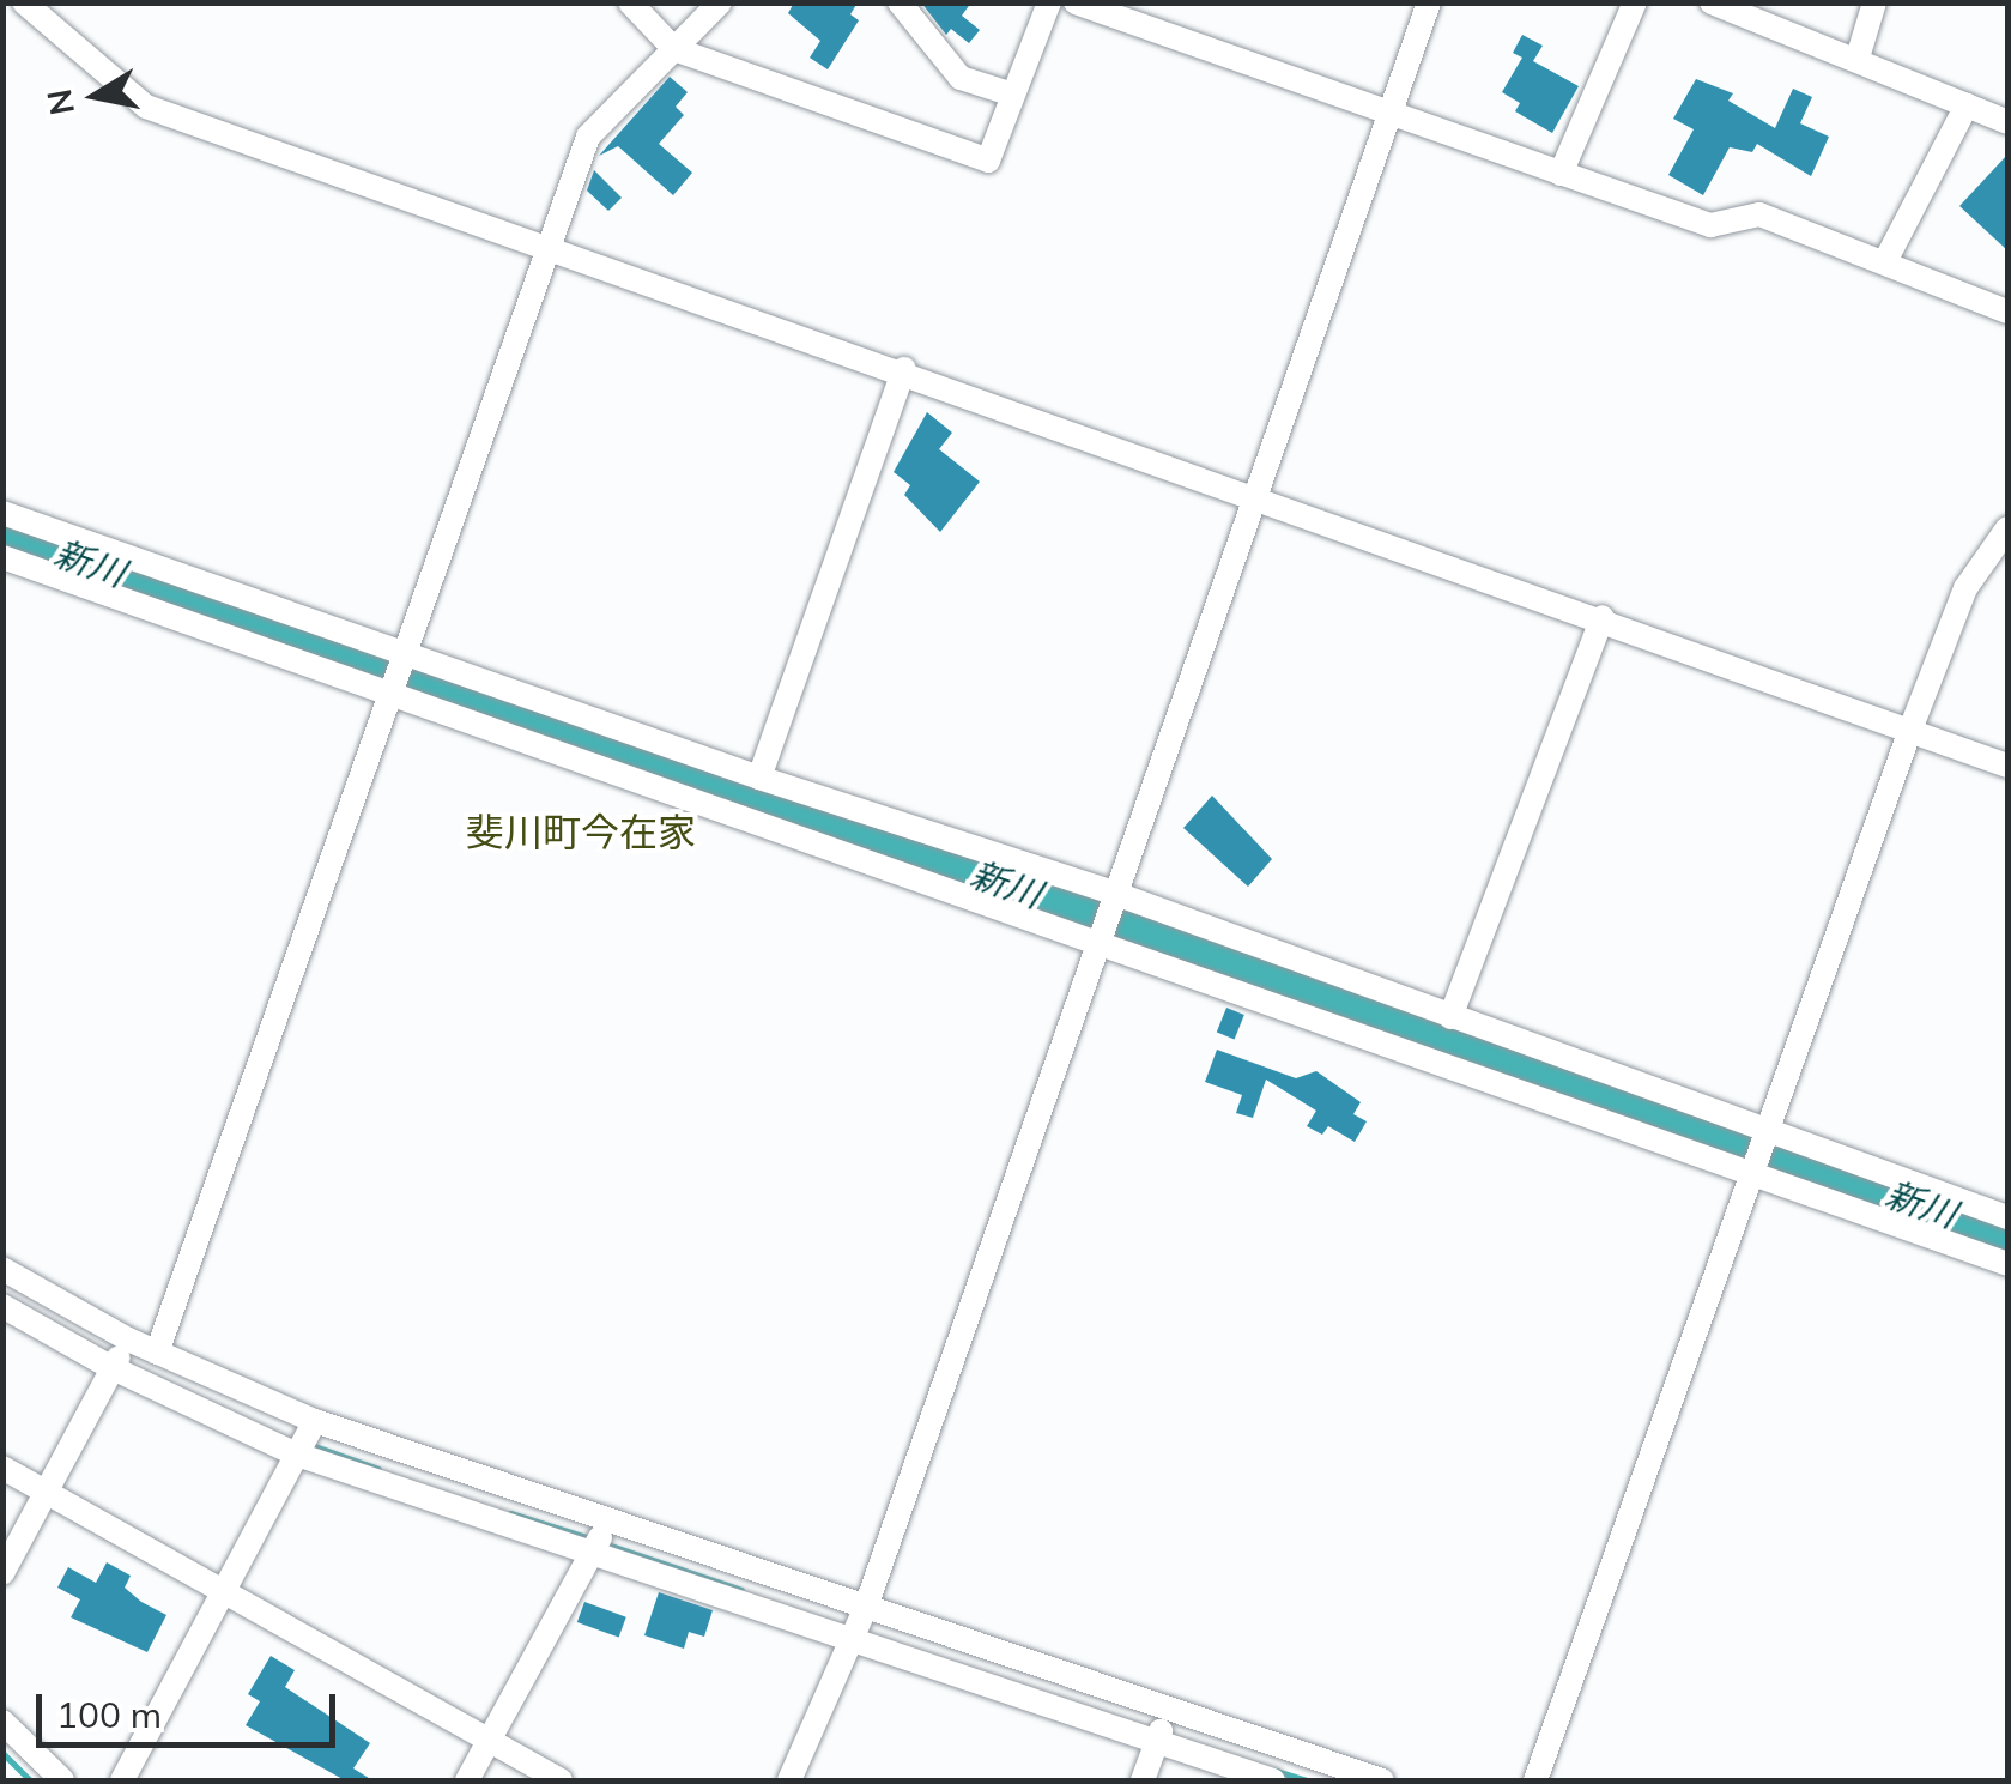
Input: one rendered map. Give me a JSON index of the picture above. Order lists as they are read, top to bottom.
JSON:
{
  "districts": ["斐川町今在家"],
  "water": ["新川"],
  "scale_bar": "100 m",
  "north": "left"
}
